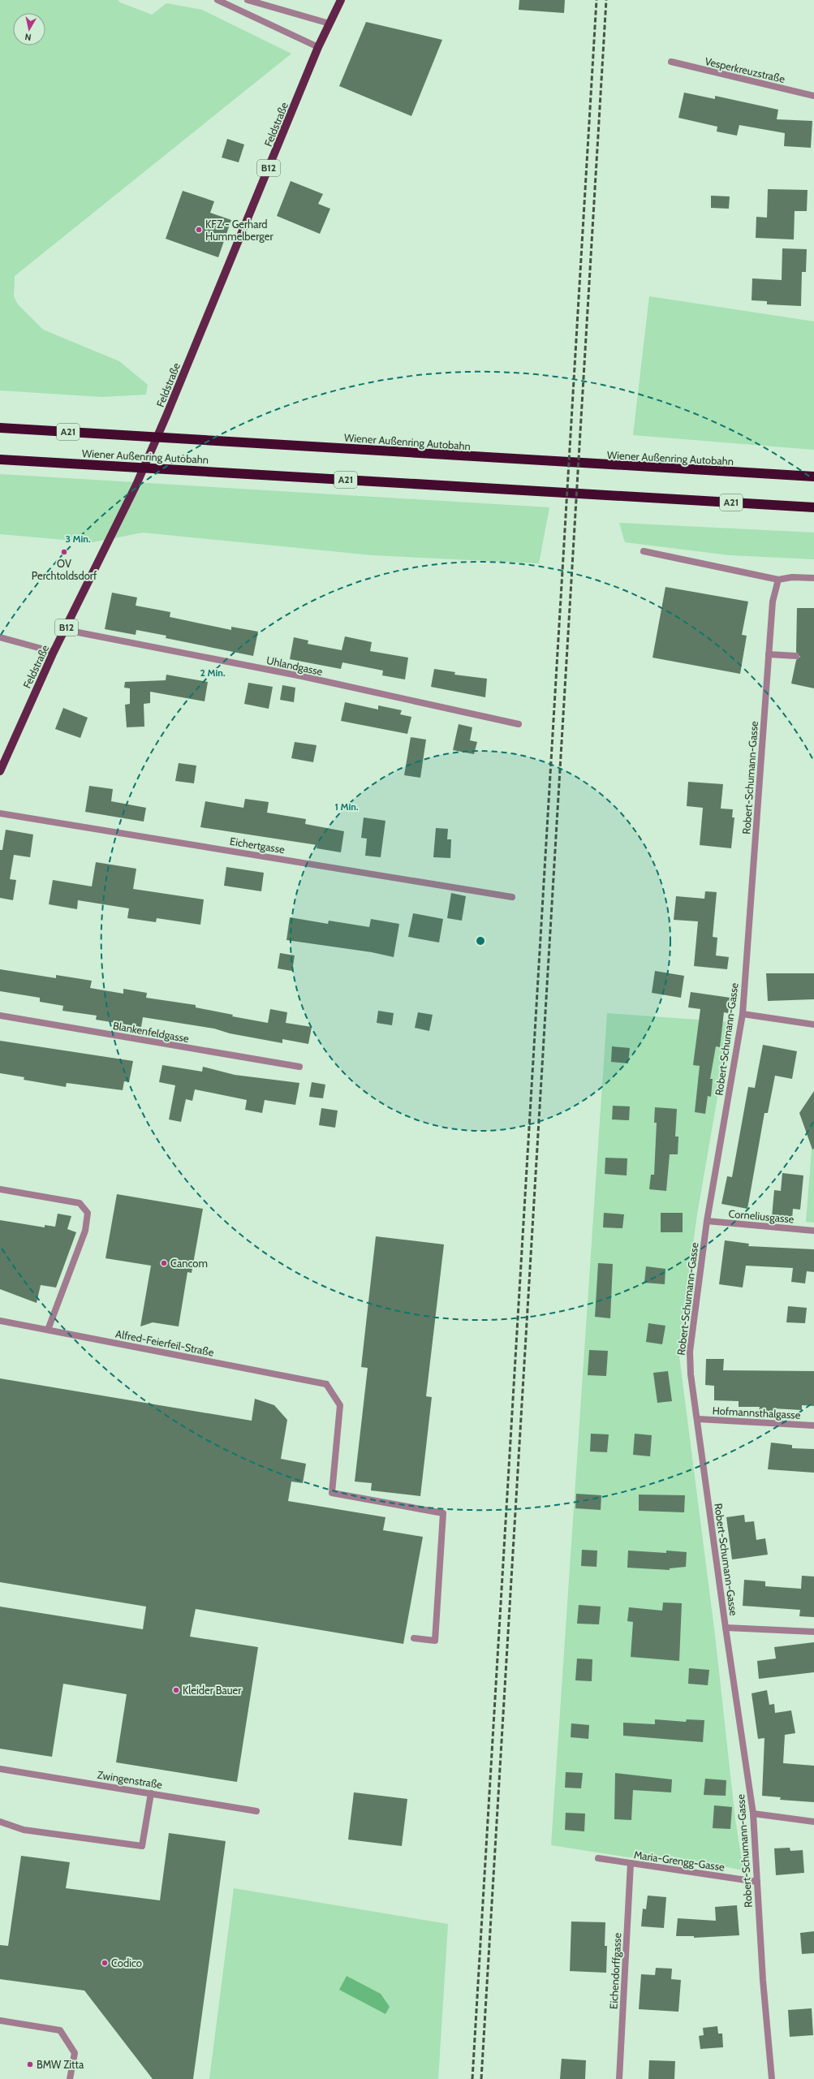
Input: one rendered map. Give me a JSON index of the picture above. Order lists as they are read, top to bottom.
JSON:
{
  "streets": {
    "highway": ["A21", "Wiener Außenring Autobahn"],
    "main road": ["Feldstraße", "B12"],
    "street": [
      "Vesperkreuzstraße",
      "Uhlandgasse",
      "Robert-Schumann-Gasse",
      "Eichertgasse",
      "Blankenfeldgasse",
      "Corneliusgasse",
      "Alfred-Feierfeil-Straße",
      "Hofmannsthalgasse",
      "Zwingenstraße",
      "Maria-Grengg-Gasse",
      "Eichendorffgasse"
    ]
  },
  "crossings": [
    ["Feldstraße", "Uhlandgasse"],
    ["Robert-Schumann-Gasse", "Corneliusgasse"],
    ["Robert-Schumann-Gasse", "Hofmannsthalgasse"],
    ["Robert-Schumann-Gasse", "Maria-Grengg-Gasse"],
    ["Maria-Grengg-Gasse", "Eichendorffgasse"]
  ],
  "places": [
    "KFZ - Gerhard Hummelberger",
    "OV Perchtoldsdorf",
    "Cancom",
    "Kleider Bauer",
    "Codico",
    "BMW Zitta"
  ],
  "north": "bottom",
  "rings": ["3 Min.", "2 Min.", "1 Min."]
}
